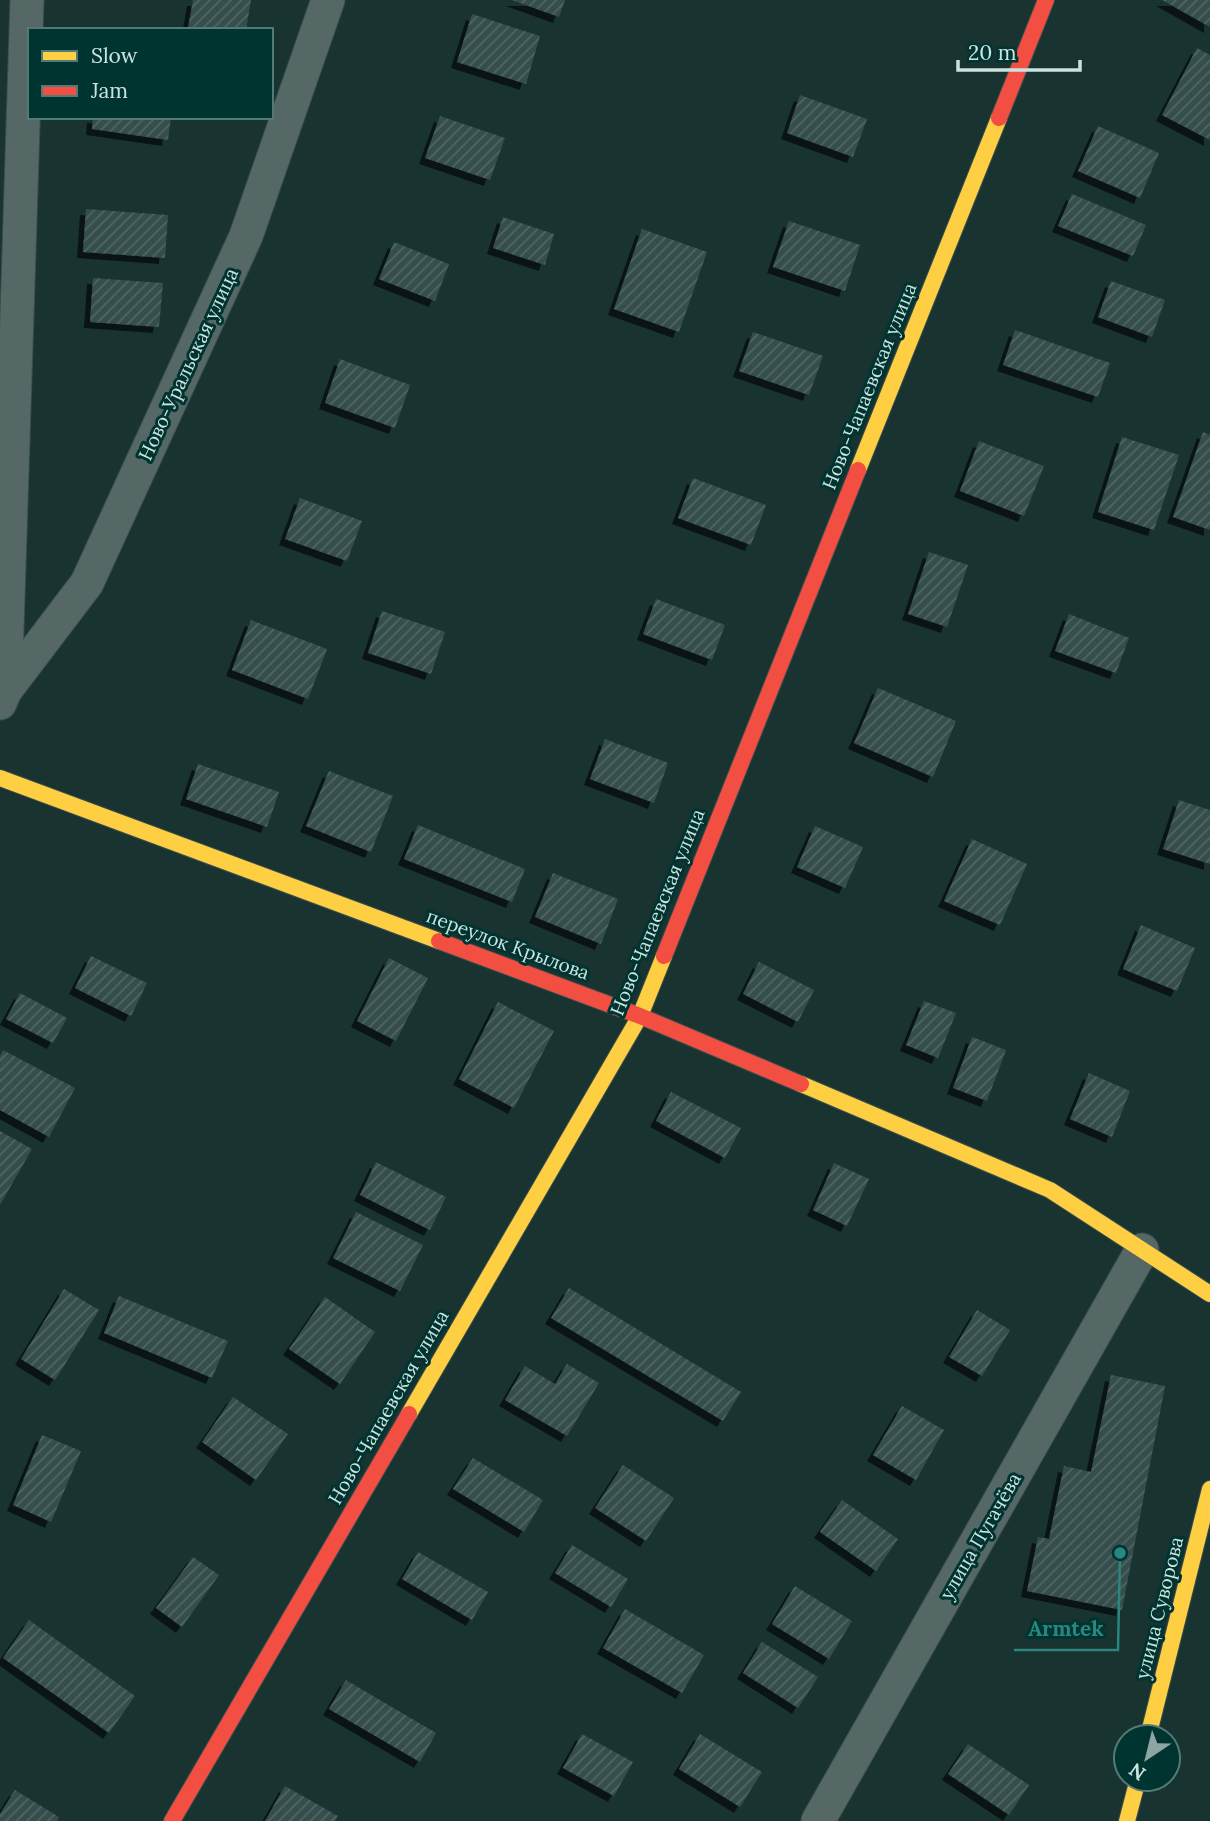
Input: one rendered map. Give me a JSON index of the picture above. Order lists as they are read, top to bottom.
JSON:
{
  "streets": {
    "street": [
      "Ново-Уральская улица",
      "Ново-Чапаевская улица",
      "переулок Крылова",
      "улица Пугачёва",
      "улица Суворова"
    ]
  },
  "crossings": [
    ["Ново-Чапаевская улица", "переулок Крылова"],
    ["переулок Крылова", "улица Пугачёва"]
  ],
  "places": ["Armtek"],
  "legend": ["Slow", "Jam"],
  "scale_bar": "20 m",
  "north": "bottom left"
}
